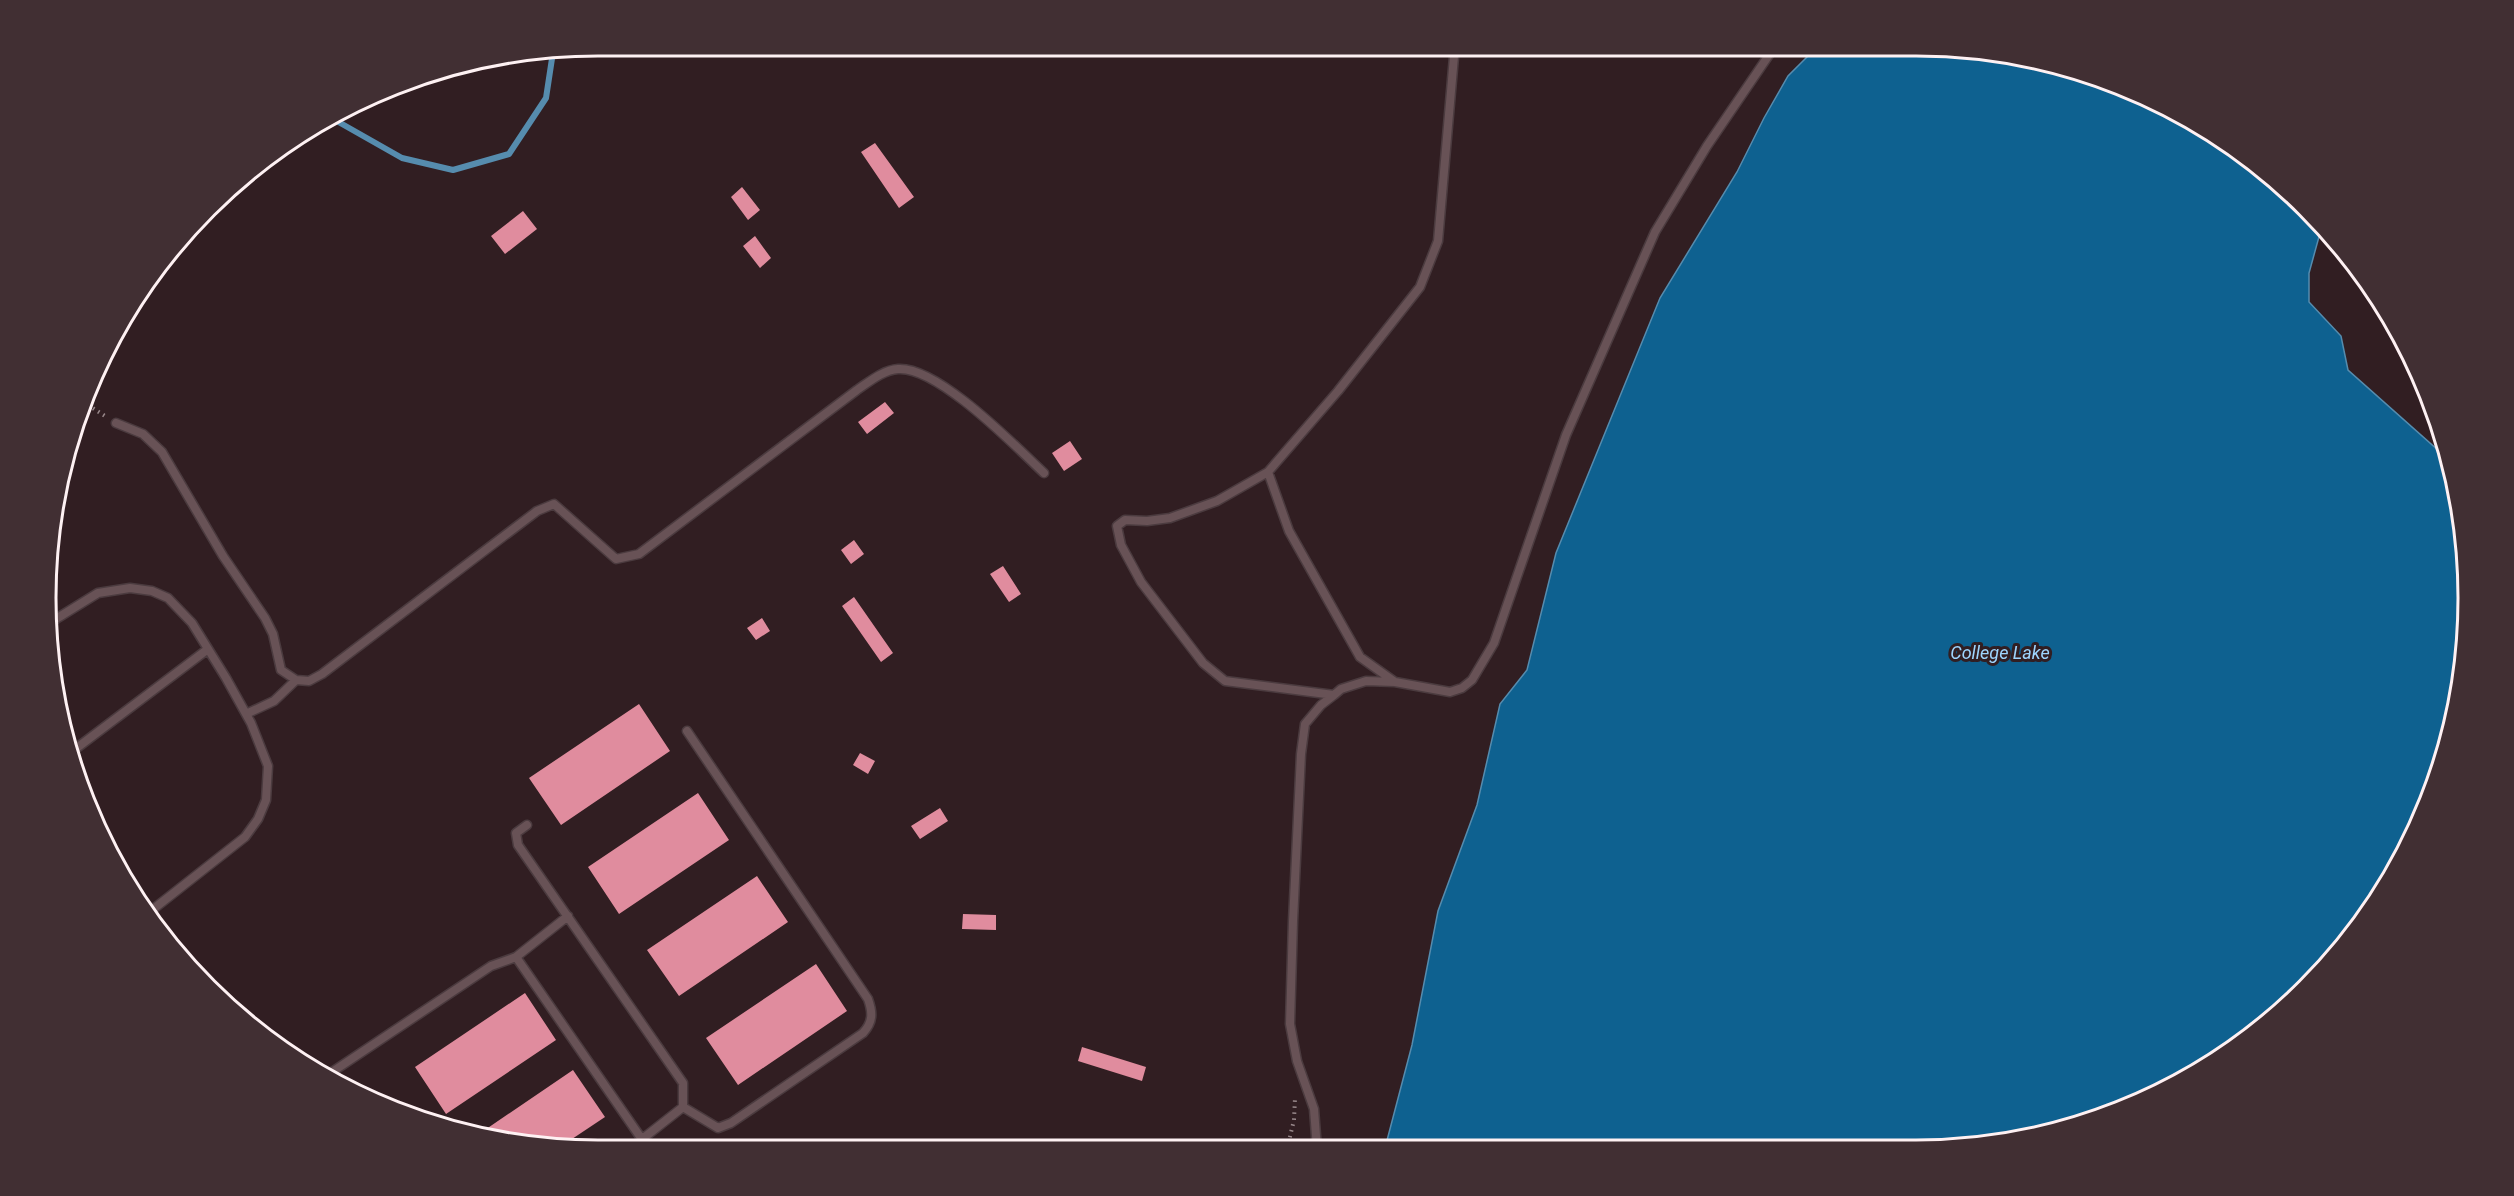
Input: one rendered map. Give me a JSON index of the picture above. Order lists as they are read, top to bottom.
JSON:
{
  "water": ["College Lake"]
}
